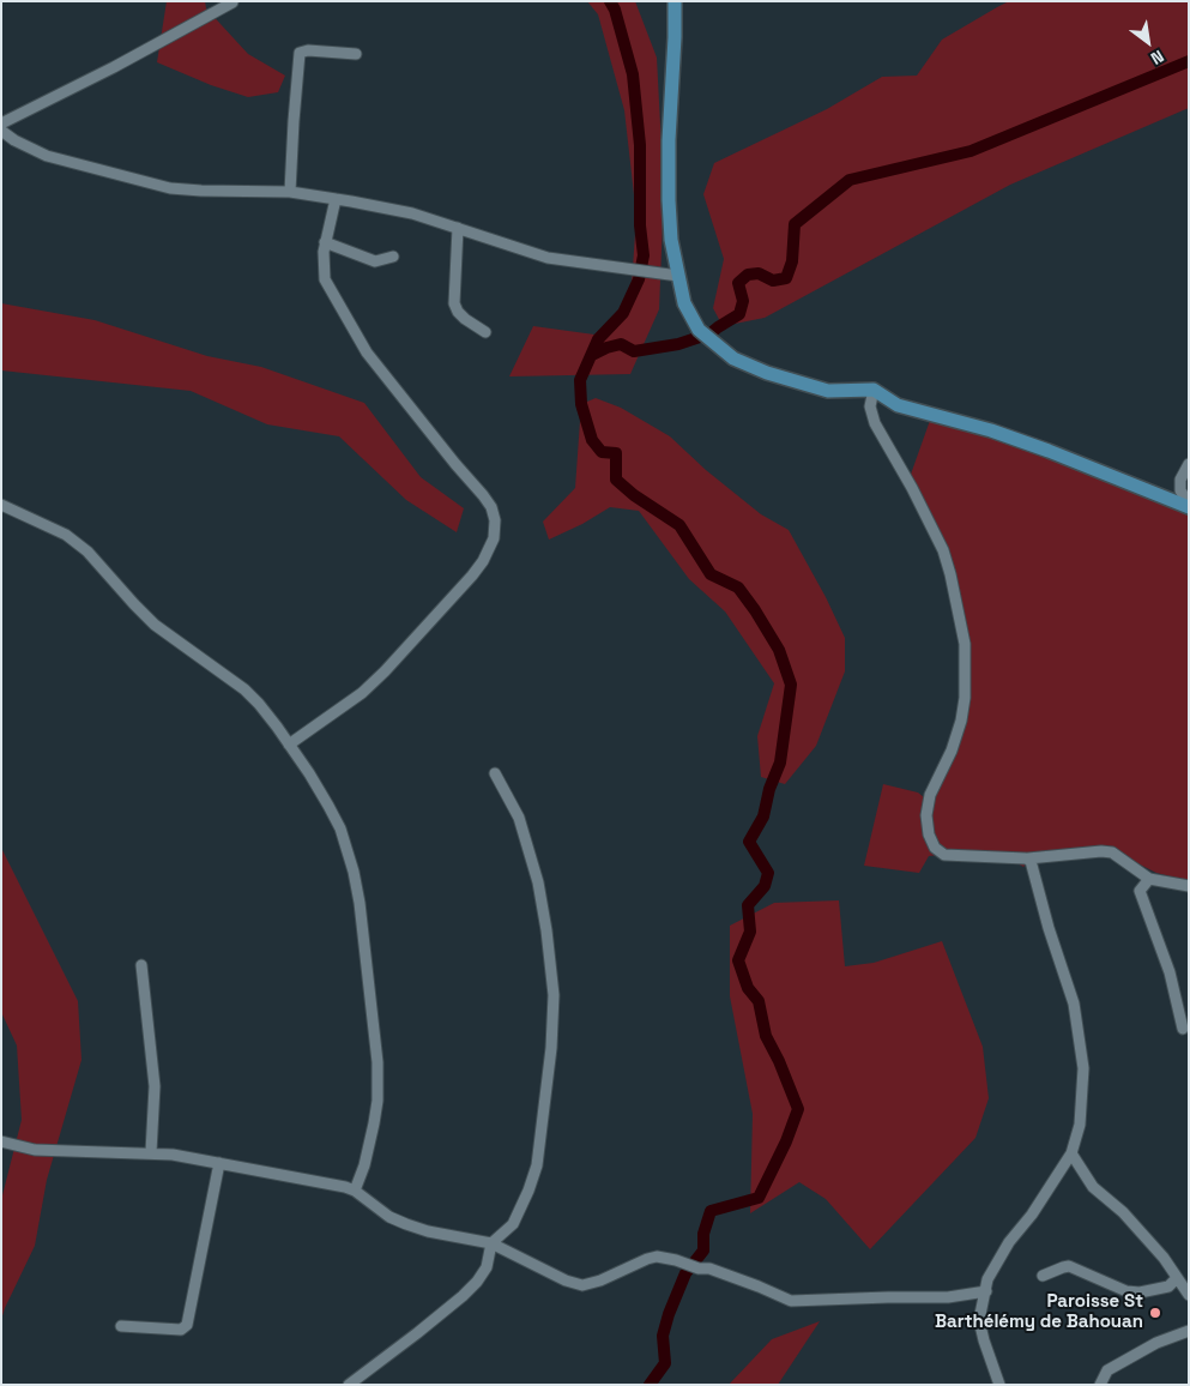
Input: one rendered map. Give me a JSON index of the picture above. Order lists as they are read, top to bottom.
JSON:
{
  "places": ["Paroisse St Barthélémy de Bahouan"],
  "north": "bottom right"
}
